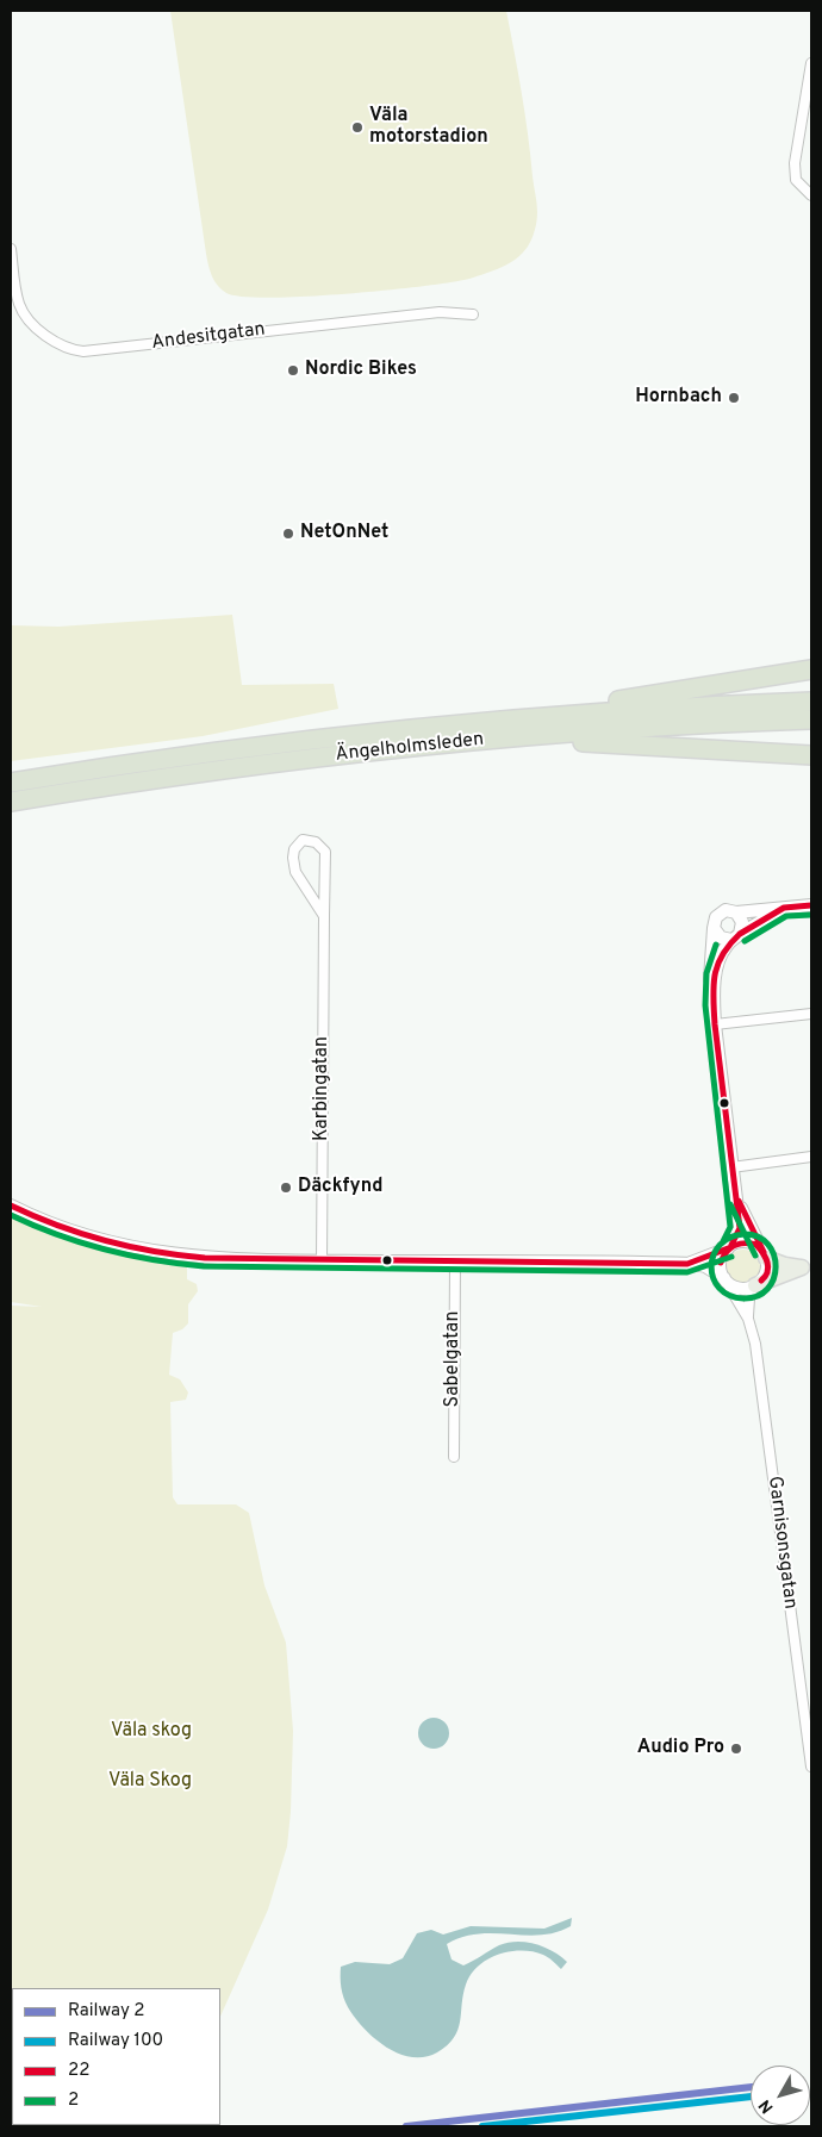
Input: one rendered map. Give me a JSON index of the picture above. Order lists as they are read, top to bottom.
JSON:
{
  "streets": {
    "highway": ["Ängelholmsleden"],
    "street": [
      "Andesitgatan",
      "Karbingatan",
      "Sabelgatan",
      "Garnisonsgatan"
    ]
  },
  "parks": ["Väla skog", "Väla Skog"],
  "places": [
    "Väla motorstadion",
    "Nordic Bikes",
    "Hornbach",
    "NetOnNet",
    "Däckfynd",
    "Audio Pro"
  ],
  "lines": [
    "transit line 22",
    "transit line 2",
    "rail line 2",
    "rail line 100"
  ],
  "legend": [
    "Railway 2",
    "Railway 100",
    "22",
    "2"
  ],
  "north": "bottom left"
}
